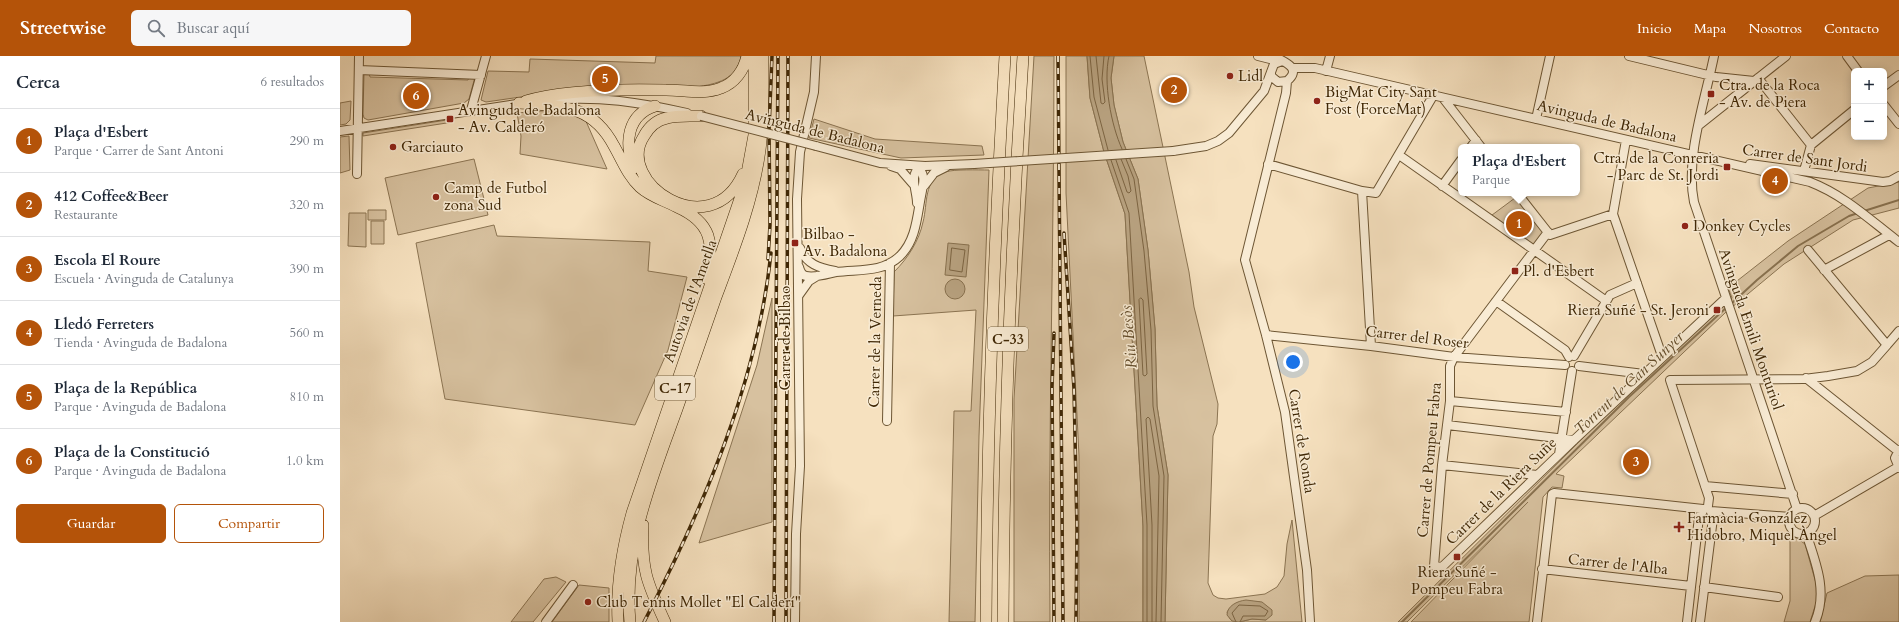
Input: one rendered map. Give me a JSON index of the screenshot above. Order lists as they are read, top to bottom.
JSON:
{
  "streets": {
    "highway": ["Autovia de l'Ametlla", "C-33", "C-17"],
    "street": [
      "Avinguda de Badalona",
      "Carrer de Sant Jordi",
      "Avinguda Emili Monturiol",
      "Carrer del Roser",
      "Carrer de Bilbao",
      "Carrer de la Verneda",
      "Carrer de Ronda",
      "Carrer de Pompeu Fabra",
      "Carrer de la Riera Suñe",
      "Carrer de l'Alba"
    ]
  },
  "crossings": [
    ["Avinguda de Badalona", "Carrer de Sant Jordi"],
    ["Avinguda de Badalona", "Avinguda Emili Monturiol"],
    ["Avinguda de Badalona", "Carrer de Ronda"],
    ["Avinguda Emili Monturiol", "Carrer de la Riera Suñe"],
    ["Carrer del Roser", "Carrer de Ronda"],
    ["Carrer del Roser", "Carrer de Pompeu Fabra"],
    ["Carrer de Pompeu Fabra", "Carrer de la Riera Suñe"]
  ],
  "water": ["Riu Besòs", "Torrent de Can Sunyer"],
  "places": {
    "other": [
      "Lidl",
      "BigMat City Sant Fost (ForceMat)",
      "Garciauto",
      "Camp de Futbol zona Sud",
      "Donkey Cycles",
      "Club Tennis Mollet \"El Calderí\""
    ],
    "transit": [
      "Ctra. de la Roca - Av. de Piera",
      "Avinguda de Badalona - Av. Calderó",
      "Ctra. de la Conreria - Parc de St. Jordi",
      "Bilbao - Av. Badalona",
      "Pl. d'Esbert",
      "Riera Suñé - St. Jeroni",
      "Riera Suñé - Pompeu Fabra"
    ],
    "health": ["Farmàcia González Hidobro, Miquel Àngel"]
  },
  "page": {
    "header": "Streetwise",
    "search": "Buscar aquí",
    "nav": [
      "Inicio",
      "Mapa",
      "Nosotros",
      "Contacto"
    ],
    "heading": ["Cerca", "6 resultados"],
    "pins": [
      "5",
      "2",
      "6",
      "4",
      "1",
      "3"
    ],
    "map_buttons": ["+", "−"],
    "list": [
      {
        "mark": "1",
        "name": "Plaça d'Esbert",
        "note": "Parque · Carrer de Sant Antoni",
        "value": "290 m"
      },
      {
        "mark": "2",
        "name": "412 Coffee&Beer",
        "note": "Restaurante",
        "value": "320 m"
      },
      {
        "mark": "3",
        "name": "Escola El Roure",
        "note": "Escuela · Avinguda de Catalunya",
        "value": "390 m"
      },
      {
        "mark": "4",
        "name": "Lledó Ferreters",
        "note": "Tienda · Avinguda de Badalona",
        "value": "560 m"
      },
      {
        "mark": "5",
        "name": "Plaça de la República",
        "note": "Parque · Avinguda de Badalona",
        "value": "810 m"
      },
      {
        "mark": "6",
        "name": "Plaça de la Constitució",
        "note": "Parque · Avinguda de Badalona",
        "value": "1.0 km"
      }
    ],
    "popup": ["Plaça d'Esbert", "Parque"],
    "buttons": ["Guardar", "Compartir"]
  }
}
